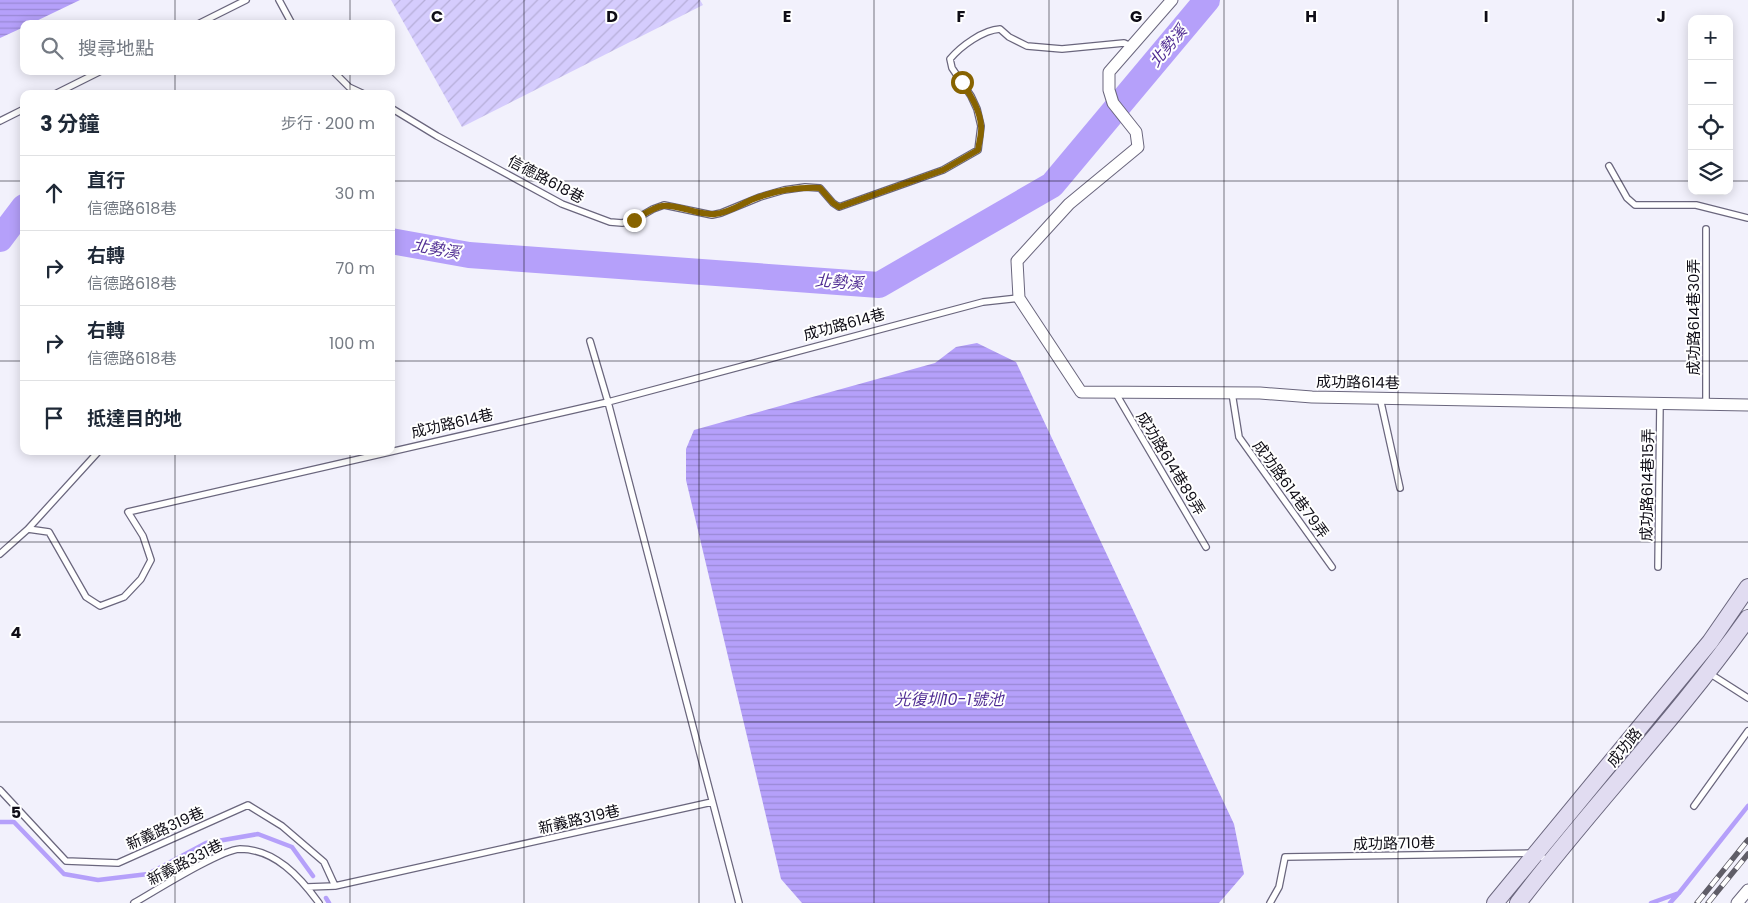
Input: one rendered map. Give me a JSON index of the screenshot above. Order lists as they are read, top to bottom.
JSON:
{
  "streets": {
    "street": ["成功路614巷", "成功路"],
    "lane": [
      "信德路618巷",
      "成功路614巷30弄",
      "成功路614巷89弄",
      "成功路614巷15弄",
      "成功路614巷79弄",
      "新義路319巷",
      "成功路710巷",
      "新義路331巷"
    ]
  },
  "crossings": [
    ["成功路614巷30弄", "成功路614巷"],
    ["成功路614巷", "成功路614巷89弄"],
    ["成功路614巷", "成功路614巷15弄"],
    ["成功路614巷", "成功路614巷79弄"],
    ["成功路", "成功路710巷"],
    ["新義路319巷", "新義路331巷"]
  ],
  "water": ["北勢溪", "光復圳10-1號池"],
  "page": {
    "map_buttons": ["+", "−"],
    "search": "搜尋地點",
    "heading": ["3 分鐘", "步行 · 200 m"],
    "list": [
      ["直行", "信德路618巷", "30 m"],
      ["右轉", "信德路618巷", "70 m"],
      ["右轉", "信德路618巷", "100 m"],
      "抵達目的地"
    ]
  },
  "grid": {
    "columns": [
      "C",
      "D",
      "E",
      "F",
      "G",
      "H",
      "I",
      "J"
    ],
    "rows": ["4", "5"]
  }
}
